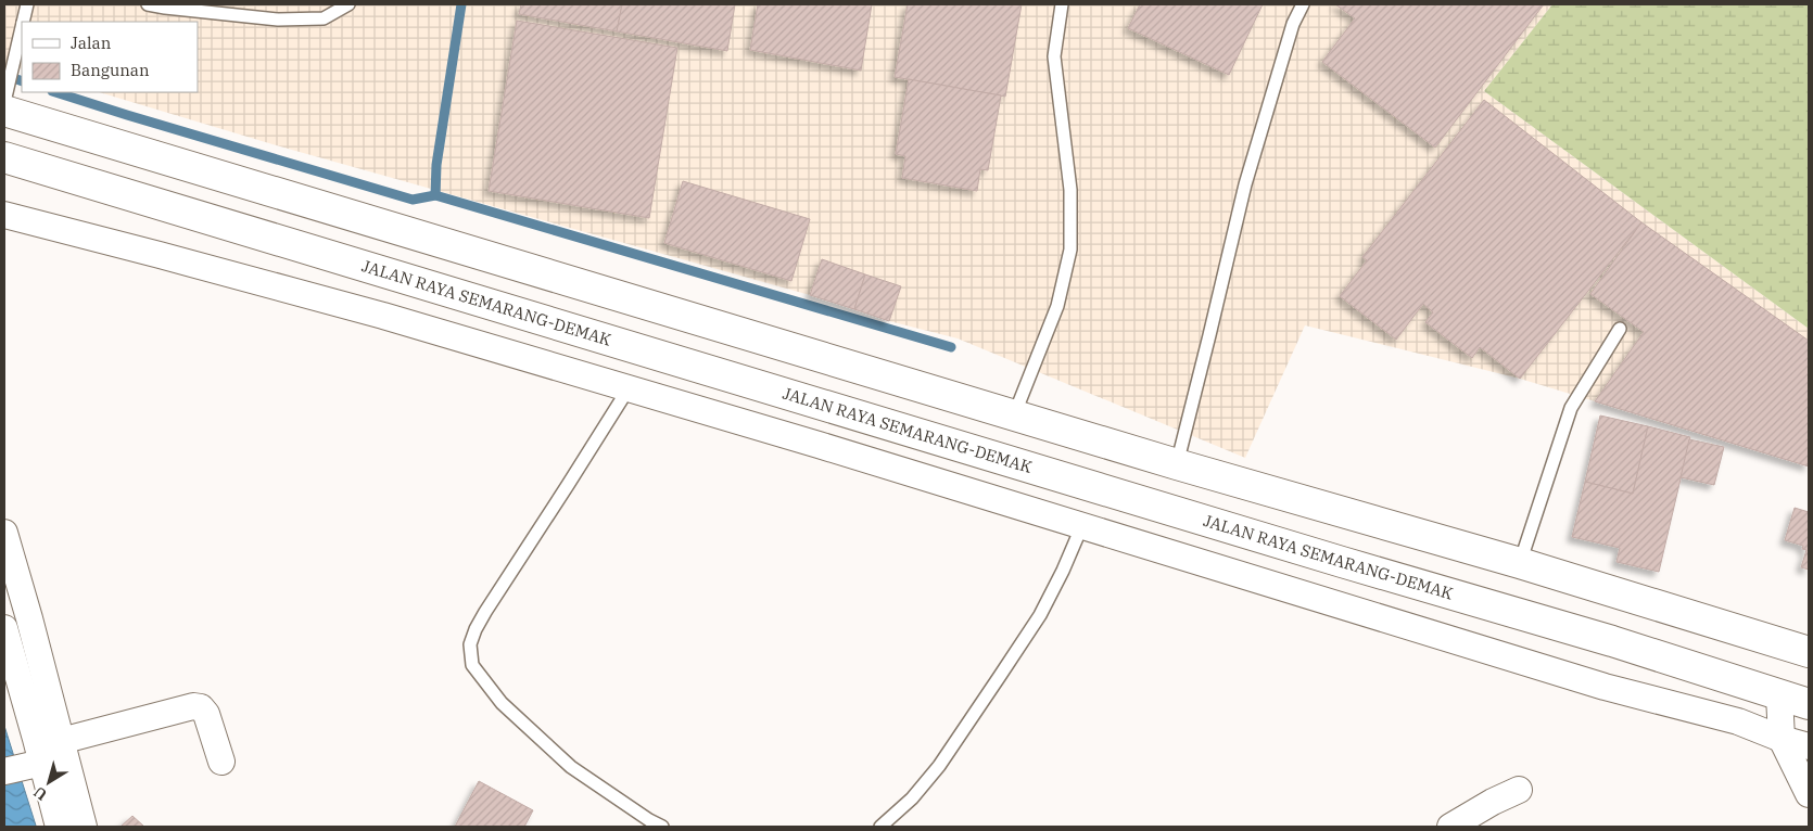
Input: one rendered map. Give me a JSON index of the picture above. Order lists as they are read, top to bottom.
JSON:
{
  "streets": {
    "highway": ["JALAN RAYA SEMARANG-DEMAK"]
  },
  "legend": ["Jalan", "Bangunan"],
  "north": "bottom left"
}
